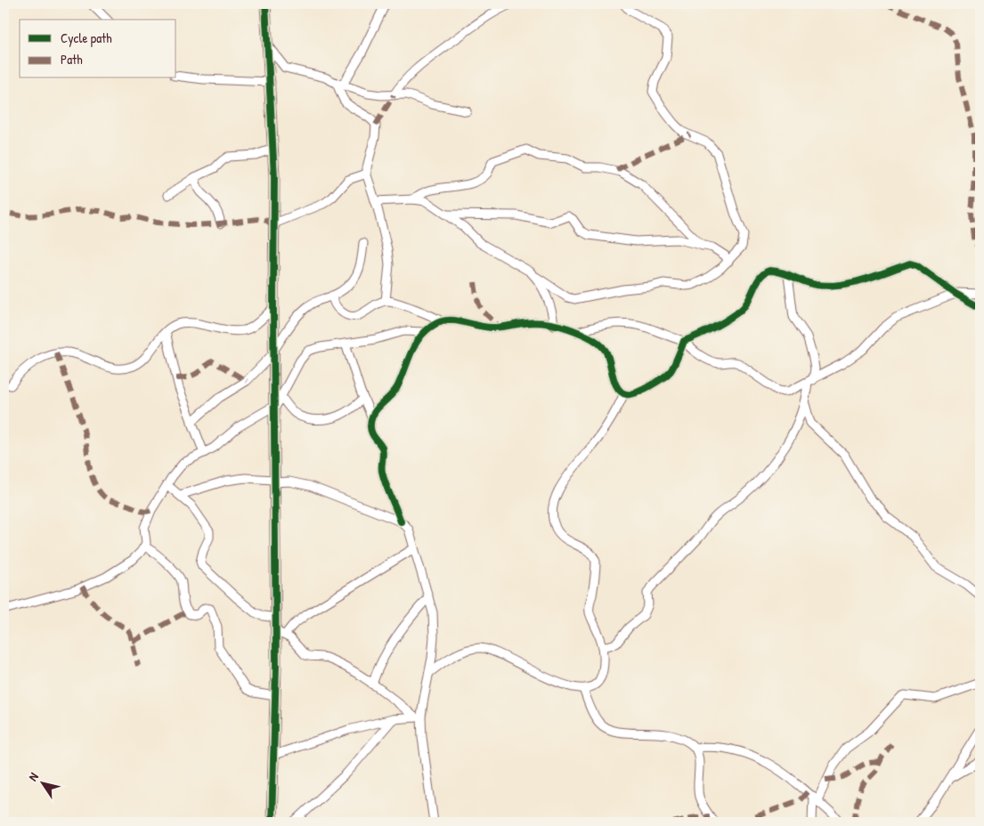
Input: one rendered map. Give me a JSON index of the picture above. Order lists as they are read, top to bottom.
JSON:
{
  "legend": ["Cycle path", "Path"],
  "north": "top left"
}
